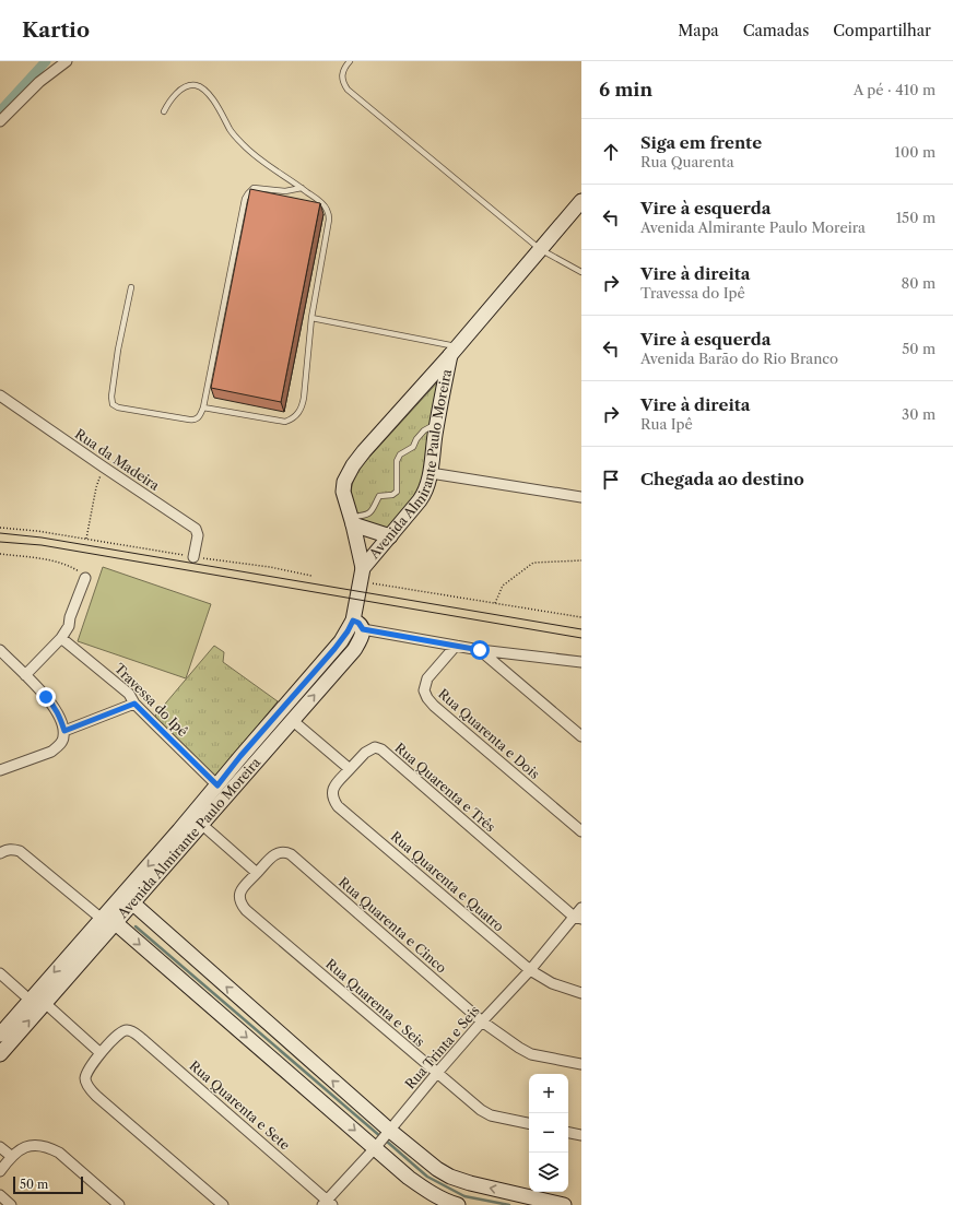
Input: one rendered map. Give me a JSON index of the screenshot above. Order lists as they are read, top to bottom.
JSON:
{
  "streets": {
    "main road": ["Avenida Almirante Paulo Moreira"],
    "street": [
      "Rua da Madeira",
      "Travessa do Ipê",
      "Rua Quarenta e Dois",
      "Rua Quarenta e Três",
      "Rua Quarenta e Quatro",
      "Rua Quarenta e Cinco",
      "Rua Quarenta e Seis",
      "Rua Trinta e Seis",
      "Rua Quarenta e Sete"
    ]
  },
  "crossings": [
    ["Avenida Almirante Paulo Moreira", "Travessa do Ipê"],
    ["Rua Quarenta e Três", "Rua Quarenta e Quatro"],
    ["Rua Quarenta e Três", "Rua Trinta e Seis"],
    ["Rua Quarenta e Quatro", "Rua Trinta e Seis"],
    ["Rua Quarenta e Cinco", "Rua Quarenta e Seis"],
    ["Rua Quarenta e Cinco", "Rua Trinta e Seis"],
    ["Rua Quarenta e Seis", "Rua Trinta e Seis"],
    ["Rua Trinta e Seis", "Rua Quarenta e Sete"]
  ],
  "scale_bar": "50 m",
  "page": {
    "header": "Kartio",
    "nav": ["Mapa", "Camadas", "Compartilhar"],
    "heading": ["6 min", "A pé · 410 m"],
    "list": [
      ["Siga em frente", "Rua Quarenta", "100 m"],
      ["Vire à esquerda", "Avenida Almirante Paulo Moreira", "150 m"],
      ["Vire à direita", "Travessa do Ipê", "80 m"],
      ["Vire à esquerda", "Avenida Barão do Rio Branco", "50 m"],
      ["Vire à direita", "Rua Ipê", "30 m"],
      "Chegada ao destino"
    ],
    "map_buttons": ["+", "−"],
    "scale": "50 m"
  }
}
